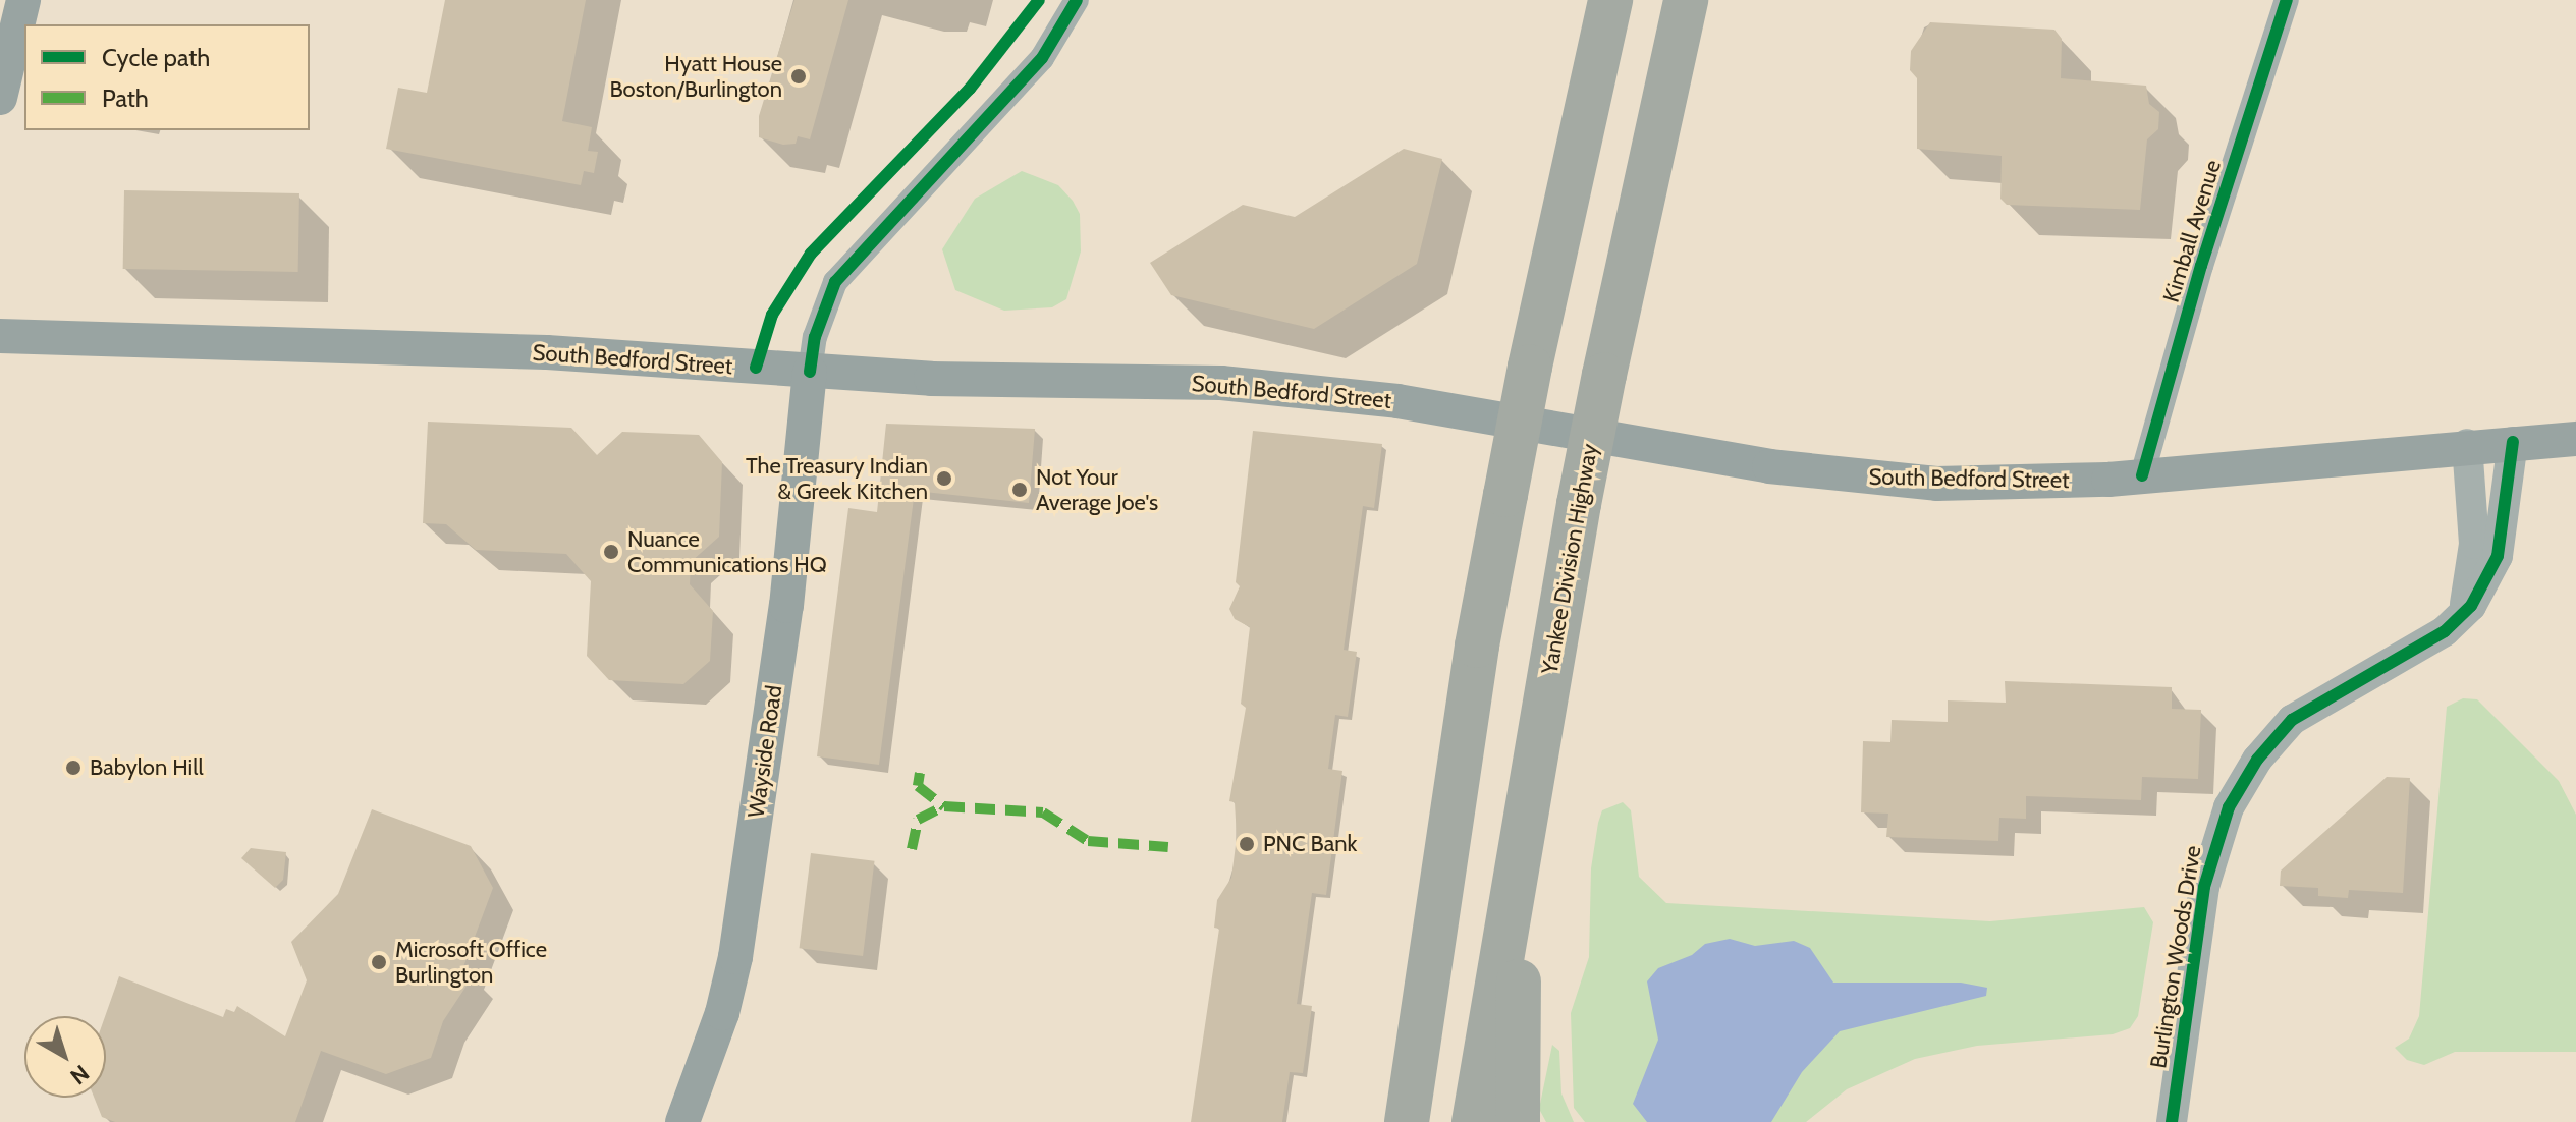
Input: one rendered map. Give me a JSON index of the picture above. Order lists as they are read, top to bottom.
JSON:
{
  "streets": {
    "highway": ["Yankee Division Highway"],
    "main road": ["South Bedford Street", "Wayside Road"],
    "street": ["Kimball Avenue", "Burlington Woods Drive"]
  },
  "crossings": [
    ["Kimball Avenue", "South Bedford Street"],
    ["South Bedford Street", "Wayside Road"],
    ["South Bedford Street", "Burlington Woods Drive"]
  ],
  "places": [
    "Hyatt House Boston/Burlington",
    "The Treasury Indian & Greek Kitchen",
    "Not Your Average Joe's",
    "Nuance Communications HQ",
    "Babylon Hill",
    "PNC Bank",
    "Microsoft Office Burlington"
  ],
  "legend": ["Cycle path", "Path"],
  "north": "bottom right"
}
